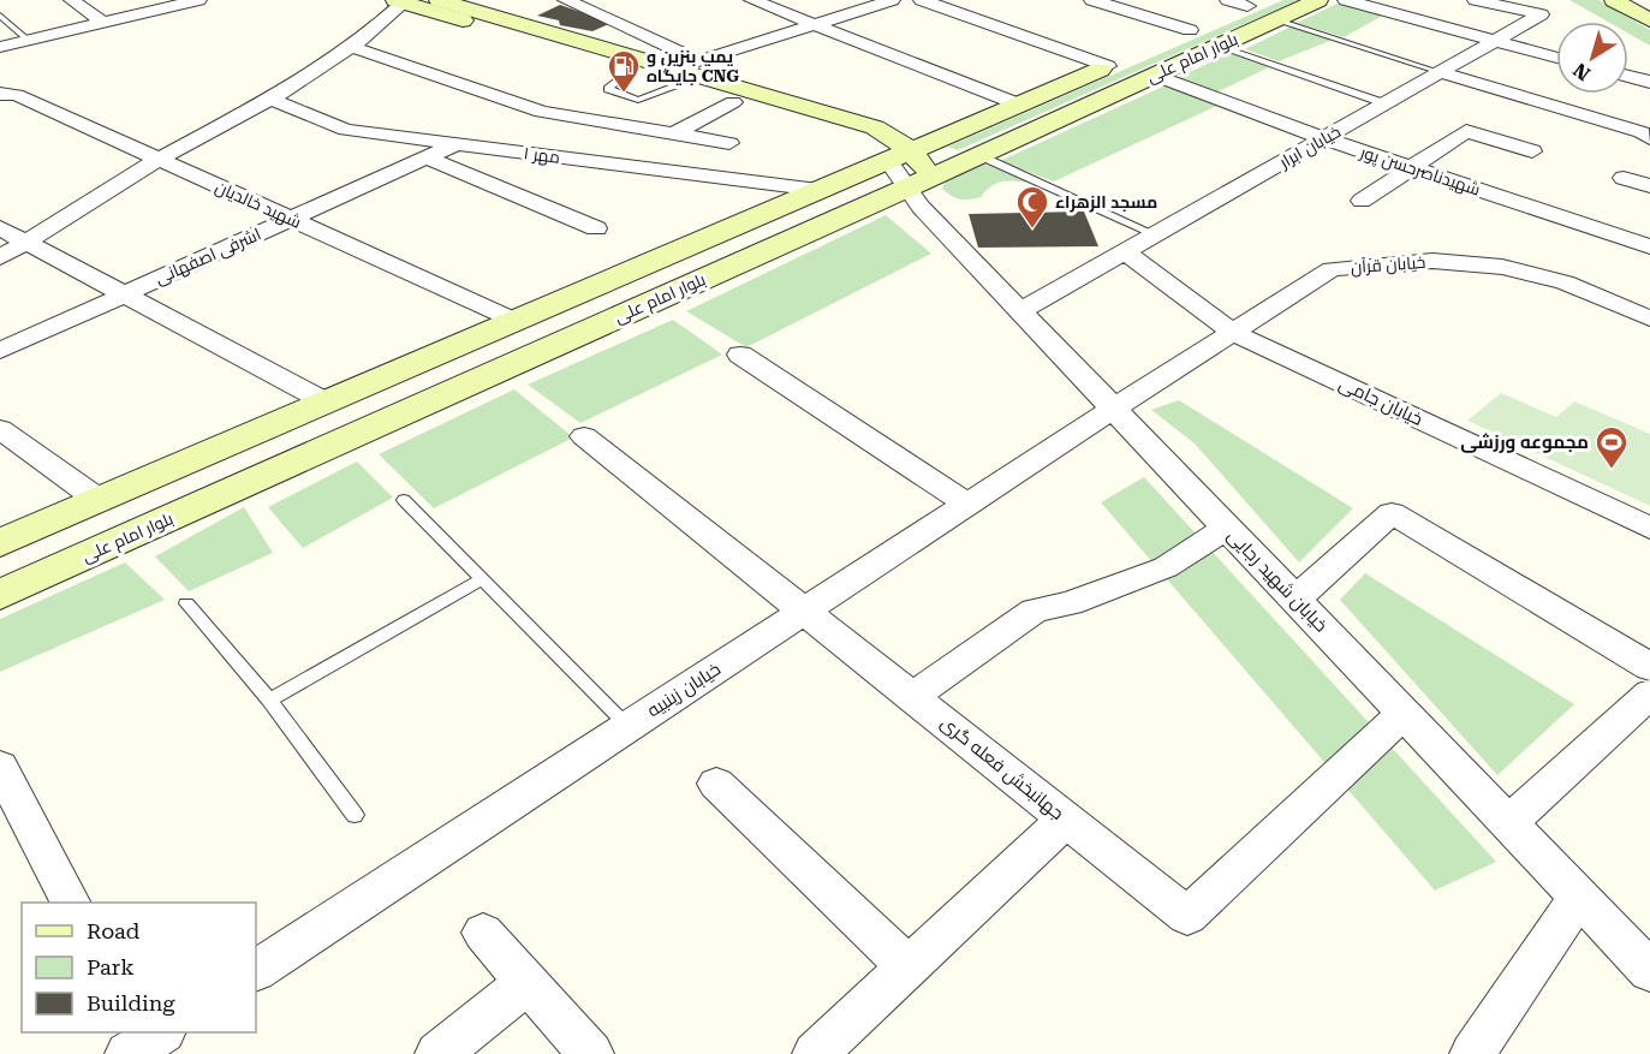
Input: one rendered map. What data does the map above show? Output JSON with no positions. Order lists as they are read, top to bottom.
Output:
{
  "streets": {
    "main road": ["بلوار امام علی"],
    "street": [
      "خیابان ابرار",
      "مهر ۱",
      "شهیدناصرحسن پور",
      "شهید خالدیان",
      "اشرفی اصفهانی",
      "خیابان قرآن",
      "خیابان جامی",
      "خیابان شهید رجایی",
      "خیابان زینبیه",
      "جهانبخش فعله گری"
    ]
  },
  "crossings": [
    ["بلوار امام علی", "مهر ۱"],
    ["بلوار امام علی", "شهیدناصرحسن پور"],
    ["بلوار امام علی", "شهید خالدیان"],
    ["بلوار امام علی", "خیابان شهید رجایی"],
    ["خیابان ابرار", "شهیدناصرحسن پور"],
    ["خیابان ابرار", "خیابان جامی"],
    ["خیابان ابرار", "خیابان شهید رجایی"],
    ["مهر ۱", "اشرفی اصفهانی"],
    ["شهید خالدیان", "اشرفی اصفهانی"],
    ["خیابان قرآن", "خیابان جامی"],
    ["خیابان قرآن", "خیابان شهید رجایی"],
    ["خیابان قرآن", "خیابان زینبیه"],
    ["خیابان شهید رجایی", "خیابان زینبیه"],
    ["خیابان شهید رجایی", "جهانبخش فعله گری"],
    ["خیابان زینبیه", "جهانبخش فعله گری"]
  ],
  "places": {
    "fuel station": ["پمپ بنزین و جایگاه CNG"],
    "mosque": ["مسجد الزهراء"],
    "sports": ["مجموعه ورزشی"]
  },
  "legend": ["Road", "Park", "Building"],
  "north": "bottom left"
}
